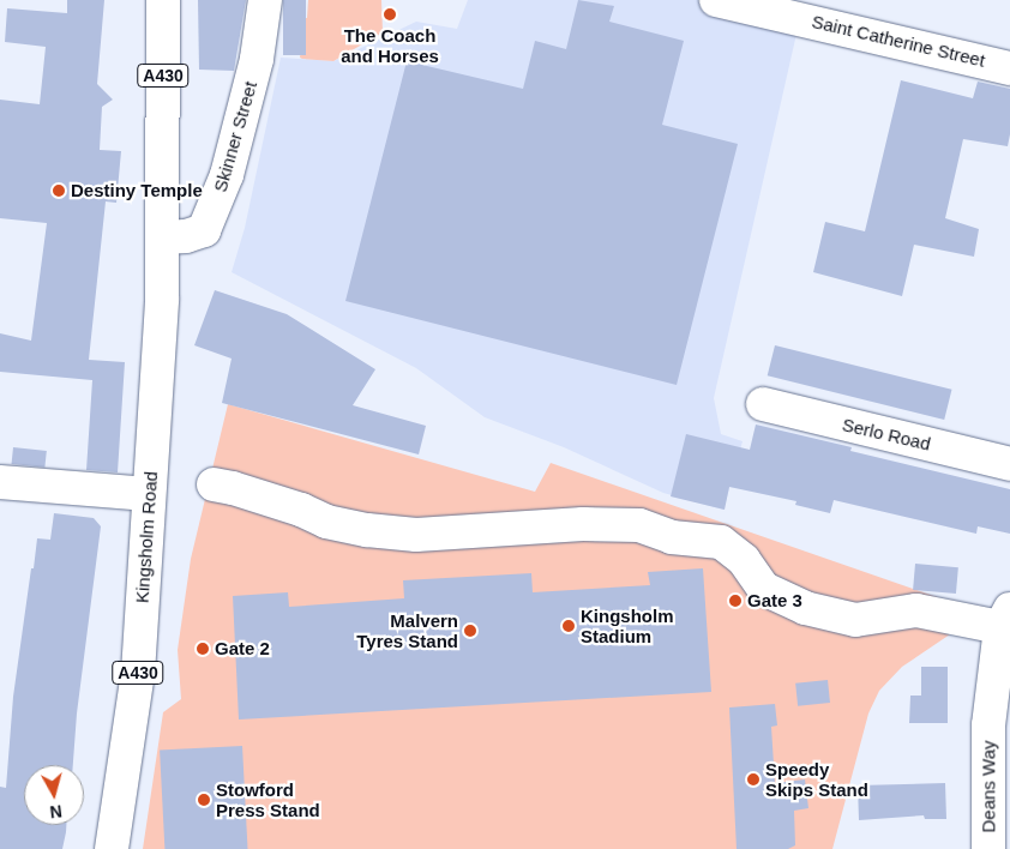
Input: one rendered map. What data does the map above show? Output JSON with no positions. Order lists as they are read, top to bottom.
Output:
{
  "streets": {
    "street": [
      "Saint Catherine Street",
      "A430",
      "Skinner Street",
      "Serlo Road",
      "Kingsholm Road",
      "Deans Way"
    ]
  },
  "crossings": [
    ["A430", "Skinner Street"],
    ["A430", "Kingsholm Road"],
    ["Skinner Street", "Kingsholm Road"]
  ],
  "places": [
    "The Coach and Horses",
    "Destiny Temple",
    "Gate 3",
    "Kingsholm Stadium",
    "Malvern Tyres Stand",
    "Gate 2",
    "Speedy Skips Stand",
    "Stowford Press Stand"
  ],
  "north": "bottom"
}
